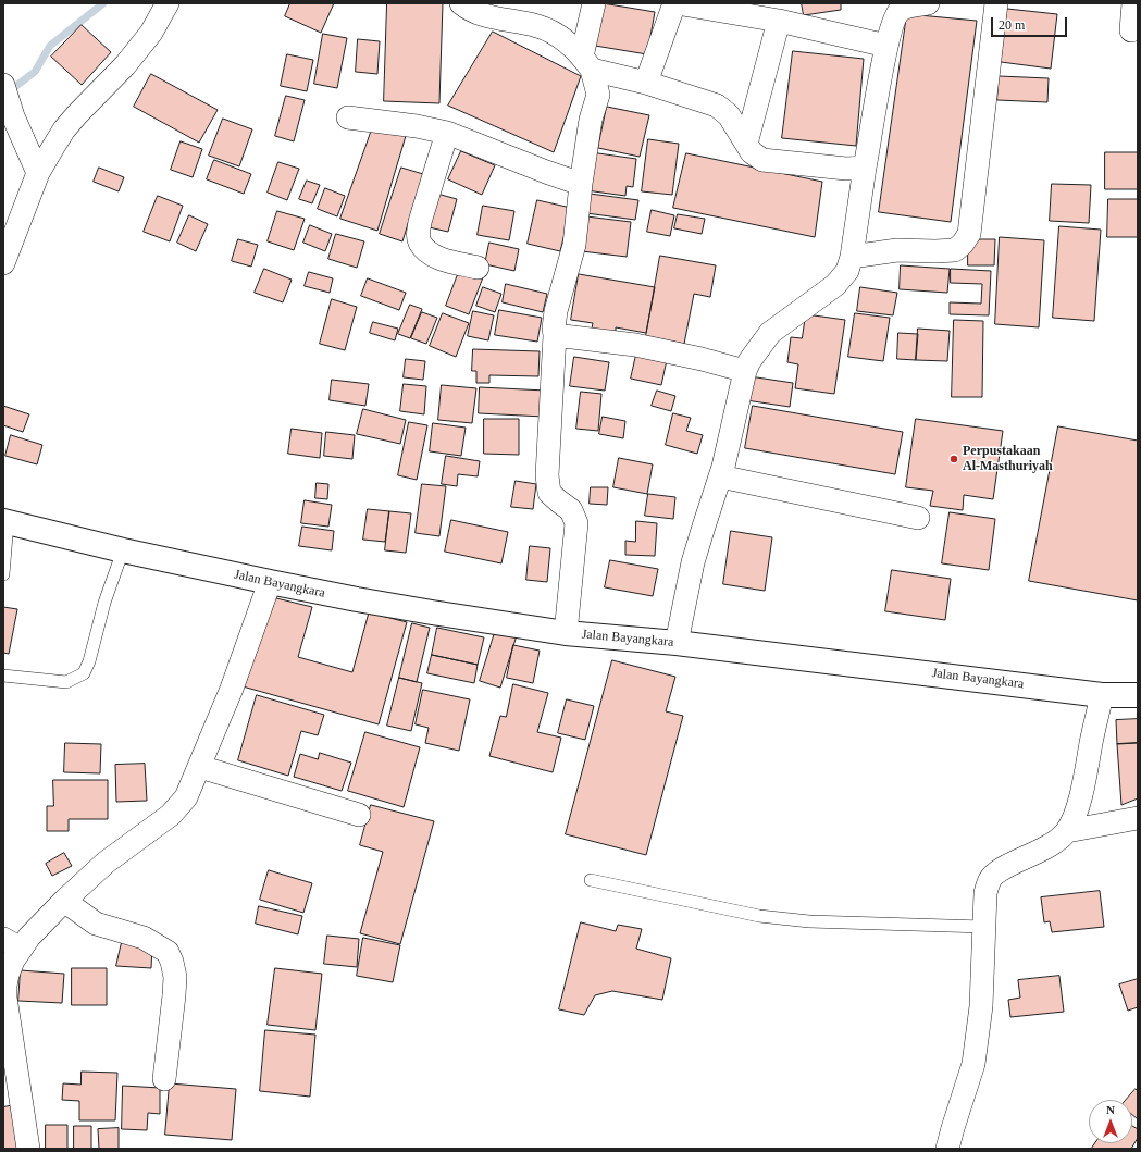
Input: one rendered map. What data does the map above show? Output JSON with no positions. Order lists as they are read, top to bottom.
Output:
{
  "streets": {
    "highway": ["Jalan Bayangkara"]
  },
  "places": ["Perpustakaan Al-Masthuriyah"],
  "scale_bar": "20 m",
  "north": "top"
}
